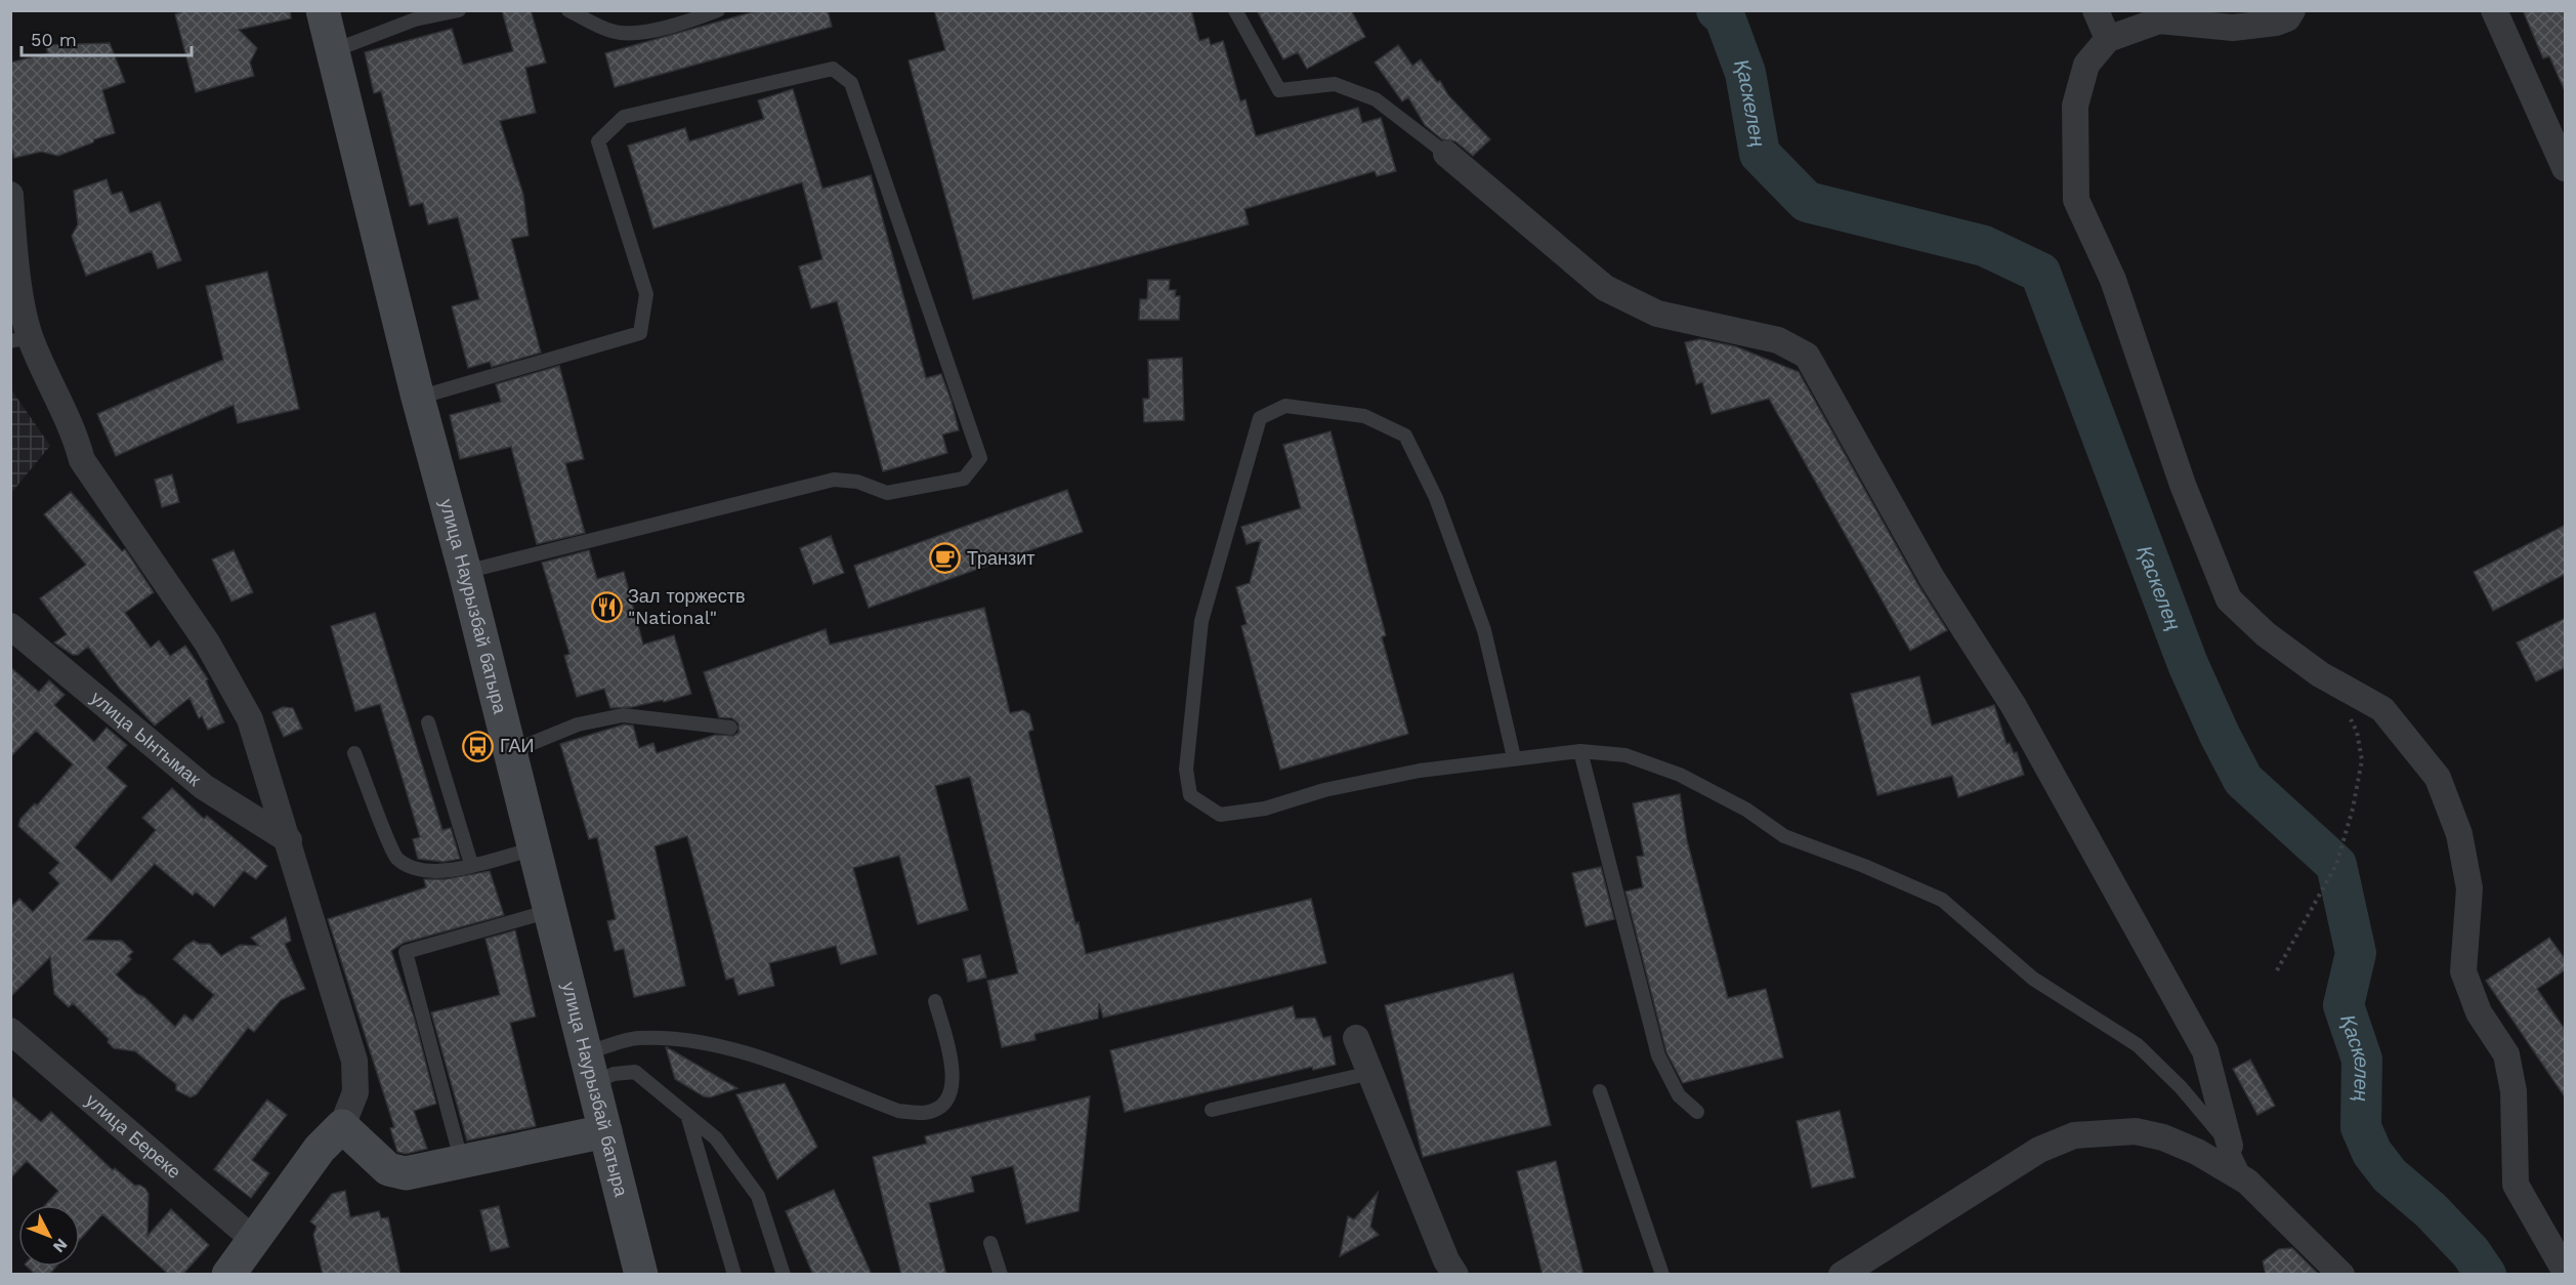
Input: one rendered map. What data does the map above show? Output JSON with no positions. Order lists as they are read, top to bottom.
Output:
{
  "streets": {
    "main road": ["улица Наурызбай батыра"],
    "street": ["улица Ынтымак", "улица Береке"]
  },
  "water": ["Қаскелең"],
  "places": {
    "cafe": ["Транзит"],
    "restaurant": ["Зал торжеств \"National\""],
    "bus stop": ["ГАИ"]
  },
  "scale_bar": "50 m",
  "north": "bottom right"
}
